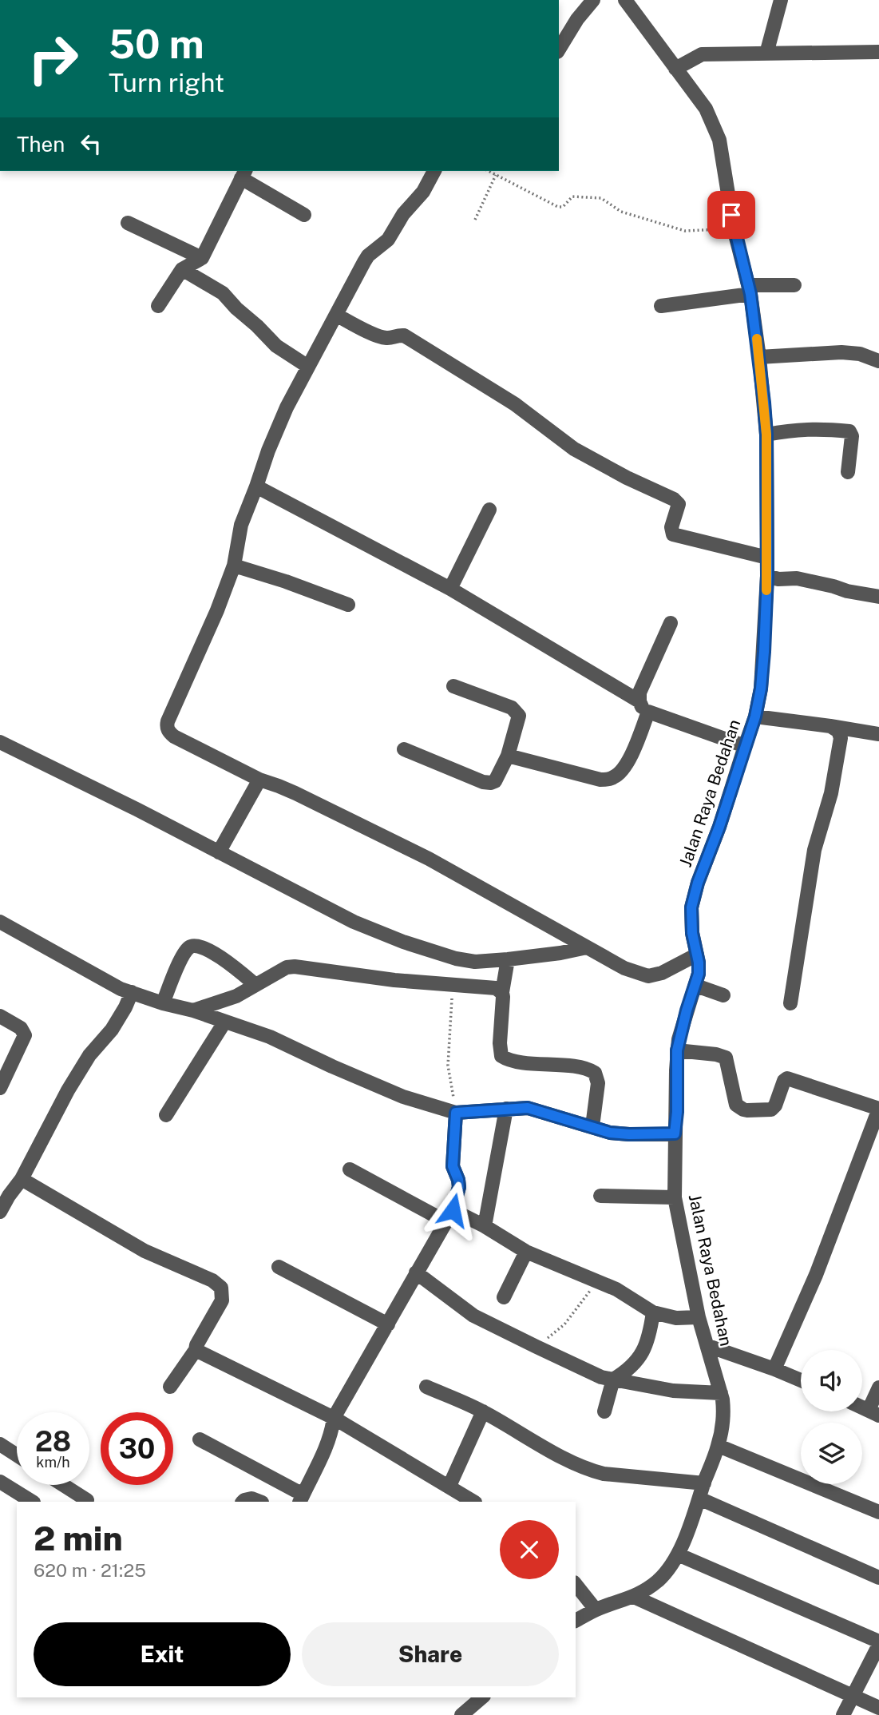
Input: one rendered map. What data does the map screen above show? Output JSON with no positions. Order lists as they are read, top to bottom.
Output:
{
  "streets": {
    "street": ["Jalan Raya Bedahan"]
  },
  "page": {
    "turn": ["50 m", "Turn right"],
    "then": "Then",
    "speed": "28 km/h",
    "limit": "30",
    "heading": ["2 min", "620 m · 21:25"],
    "buttons": ["Exit", "Share"]
  }
}
